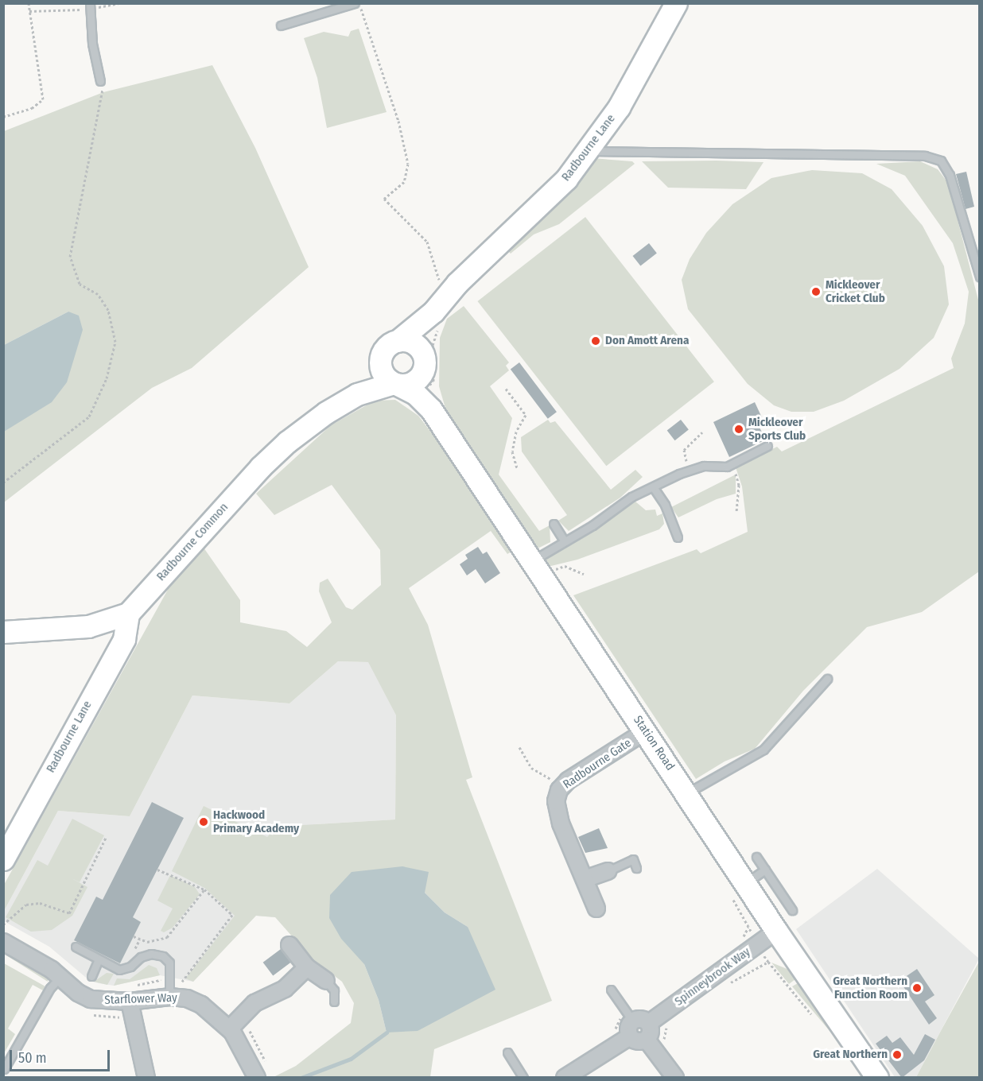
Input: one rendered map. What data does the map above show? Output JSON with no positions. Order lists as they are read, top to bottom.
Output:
{
  "streets": {
    "main road": ["Radbourne Lane", "Radbourne Common", "Station Road"],
    "street": ["Radbourne Gate", "Spinneybrook Way", "Starflower Way"]
  },
  "crossings": [
    ["Radbourne Lane", "Radbourne Common"],
    ["Radbourne Lane", "Station Road"],
    ["Radbourne Common", "Station Road"],
    ["Station Road", "Radbourne Gate"],
    ["Station Road", "Spinneybrook Way"]
  ],
  "places": [
    "Mickleover Cricket Club",
    "Don Amott Arena",
    "Mickleover Sports Club",
    "Hackwood Primary Academy",
    "Great Northern Function Room",
    "Great Northern"
  ],
  "scale_bar": "50 m"
}
